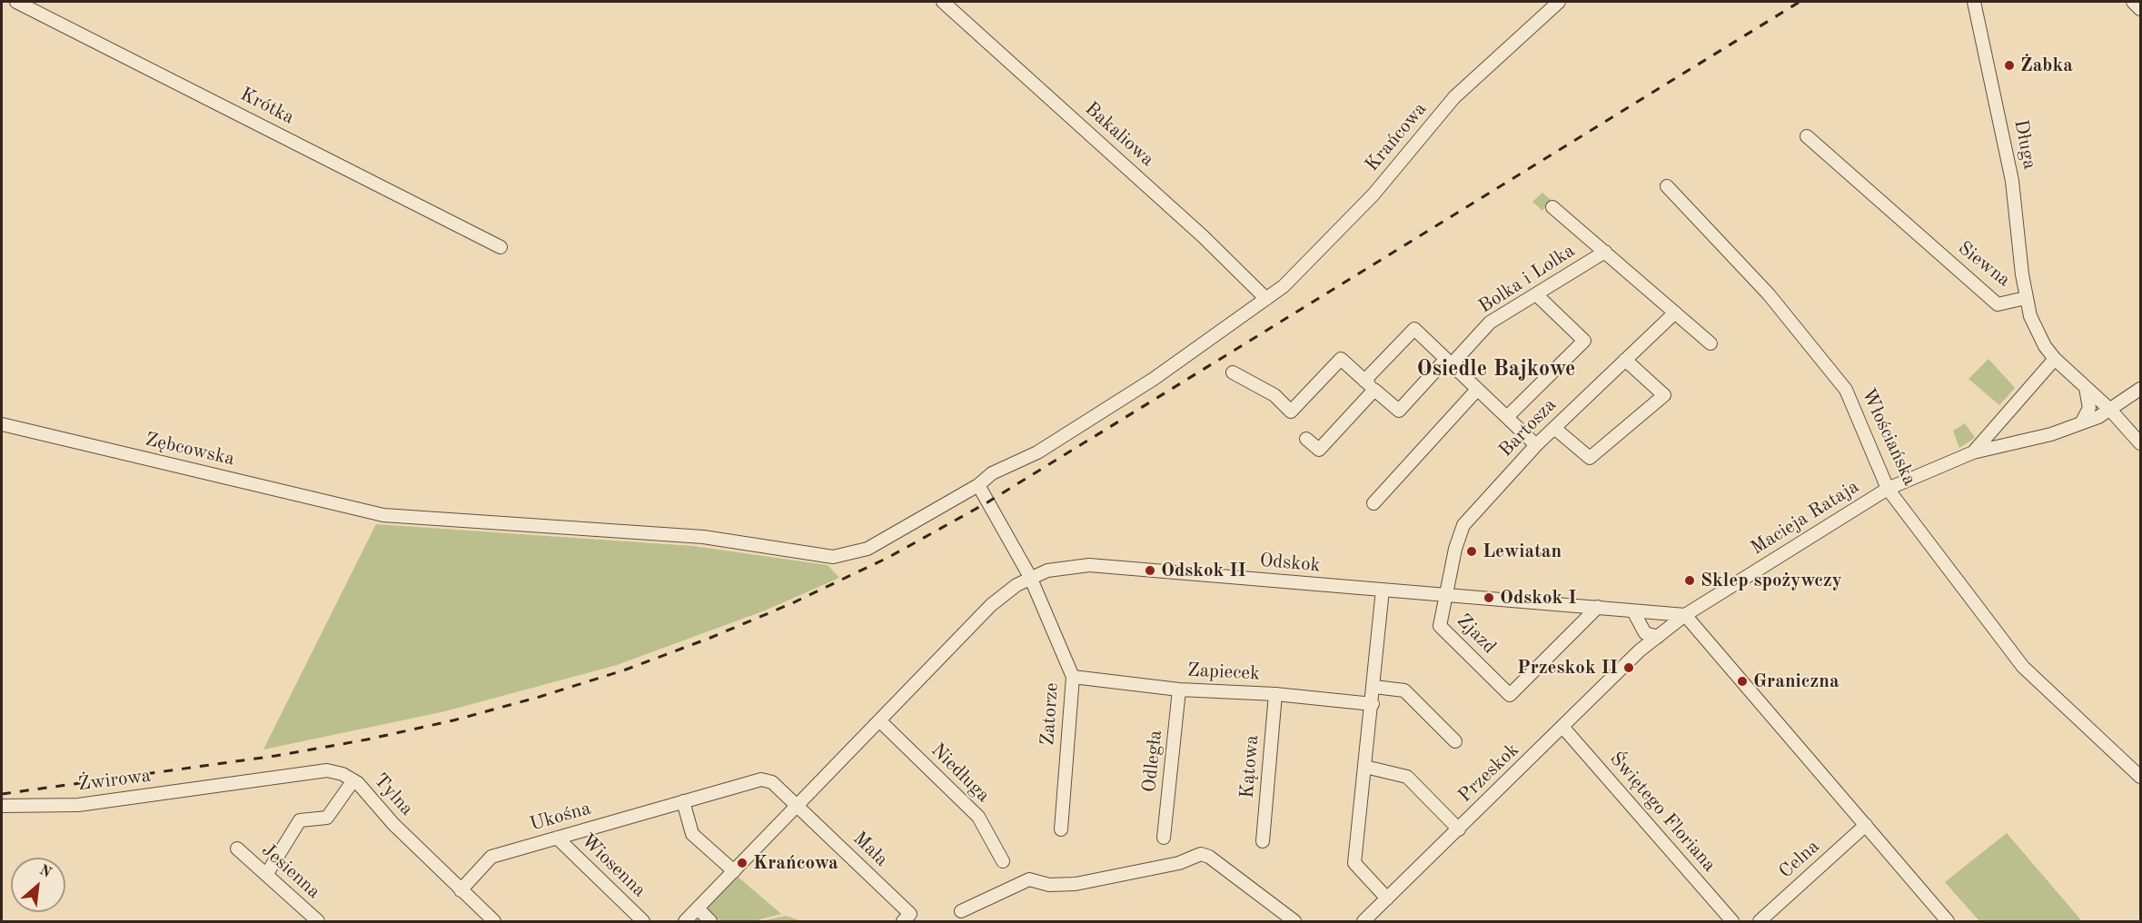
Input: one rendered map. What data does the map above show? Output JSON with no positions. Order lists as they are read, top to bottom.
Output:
{
  "streets": {
    "street": [
      "Krótka",
      "Bakaliowa",
      "Krańcowa",
      "Długa",
      "Siewna",
      "Bolka i Lolka",
      "Bartosza",
      "Włościańska",
      "Zębcowska",
      "Macieja Rataja",
      "Odskok",
      "Zjazd",
      "Zapiecek",
      "Zatorze",
      "Odległa",
      "Kątowa",
      "Niedługa",
      "Przeskok",
      "Żwirowa",
      "Tylna",
      "Świętego Floriana",
      "Ukośna",
      "Mała",
      "Celna",
      "Wiosenna",
      "Jesienna"
    ]
  },
  "crossings": [
    ["Bakaliowa", "Krańcowa"],
    ["Krańcowa", "Zębcowska"],
    ["Długa", "Siewna"],
    ["Siewna", "Macieja Rataja"],
    ["Bolka i Lolka", "Bartosza"],
    ["Bartosza", "Odskok"],
    ["Bartosza", "Zjazd"],
    ["Włościańska", "Macieja Rataja"],
    ["Macieja Rataja", "Odskok"],
    ["Macieja Rataja", "Przeskok"],
    ["Odskok", "Zjazd"],
    ["Odskok", "Zatorze"],
    ["Odskok", "Przeskok"],
    ["Zapiecek", "Zatorze"],
    ["Zapiecek", "Odległa"],
    ["Zapiecek", "Kątowa"],
    ["Przeskok", "Świętego Floriana"],
    ["Żwirowa", "Tylna"],
    ["Tylna", "Ukośna"],
    ["Ukośna", "Mała"],
    ["Ukośna", "Wiosenna"]
  ],
  "districts": ["Osiedle Bajkowe"],
  "places": [
    "Żabka",
    "Lewiatan",
    "Odskok II",
    "Sklep spożywczy",
    "Odskok I",
    "Przeskok II",
    "Graniczna",
    "Krańcowa"
  ],
  "north": "top right"
}
